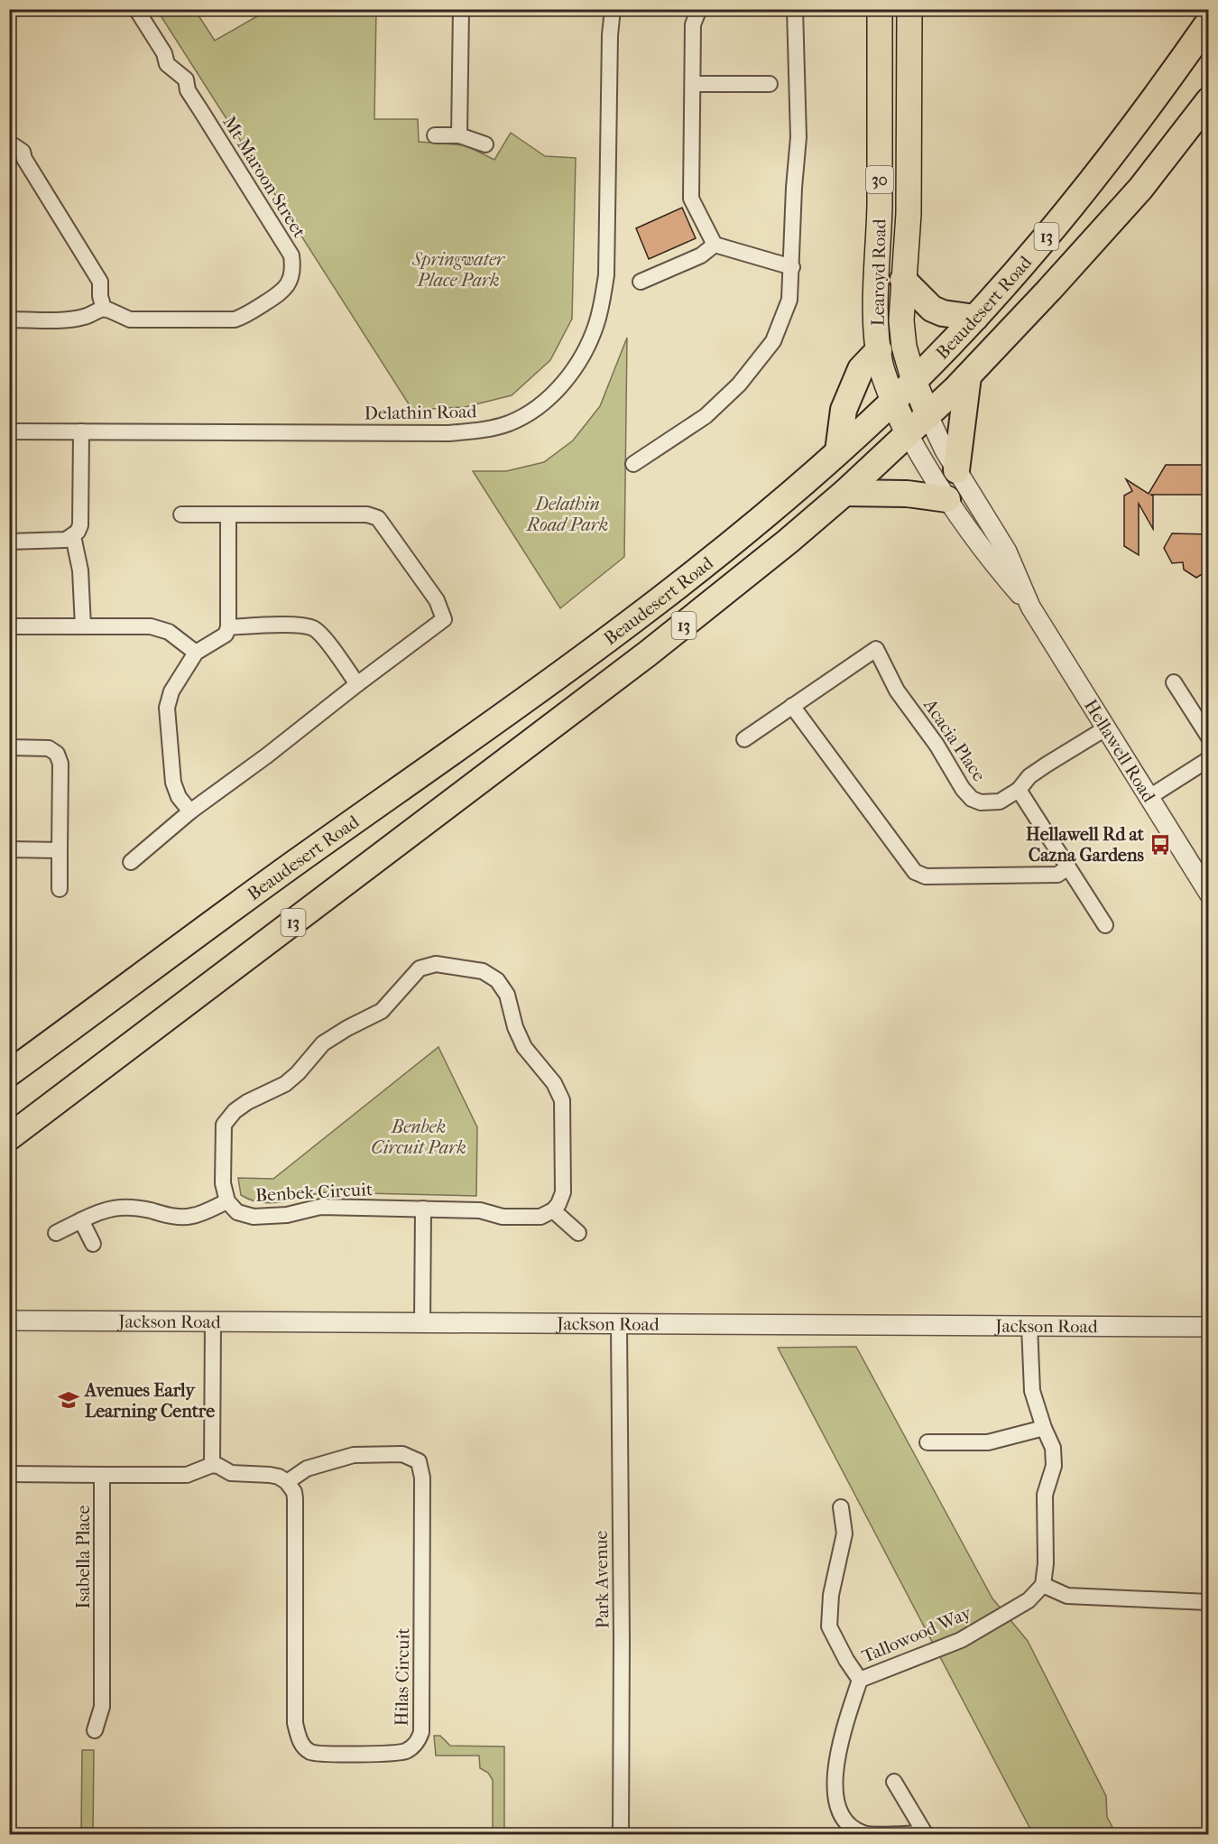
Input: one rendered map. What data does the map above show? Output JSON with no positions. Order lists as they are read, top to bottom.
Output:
{
  "streets": {
    "highway": ["13", "Beaudesert Road"],
    "main road": ["30", "Learoyd Road"],
    "street": [
      "Mt Maroon Street",
      "Delathin Road",
      "Acacia Place",
      "Hellawell Road",
      "Benbek Circuit",
      "Jackson Road",
      "Isabella Place",
      "Park Avenue",
      "Tallowood Way",
      "Hilas Circuit"
    ]
  },
  "crossings": [
    ["Learoyd Road", "Beaudesert Road"],
    ["Learoyd Road", "Hellawell Road"],
    ["Beaudesert Road", "Hellawell Road"],
    ["Acacia Place", "Hellawell Road"],
    ["Jackson Road", "Park Avenue"]
  ],
  "parks": ["Springwater Place Park", "Delathin Road Park", "Benbek Circuit Park"],
  "places": {
    "bus stop": ["Hellawell Rd at Cazna Gardens"],
    "school or university": ["Avenues Early Learning Centre"]
  }
}
